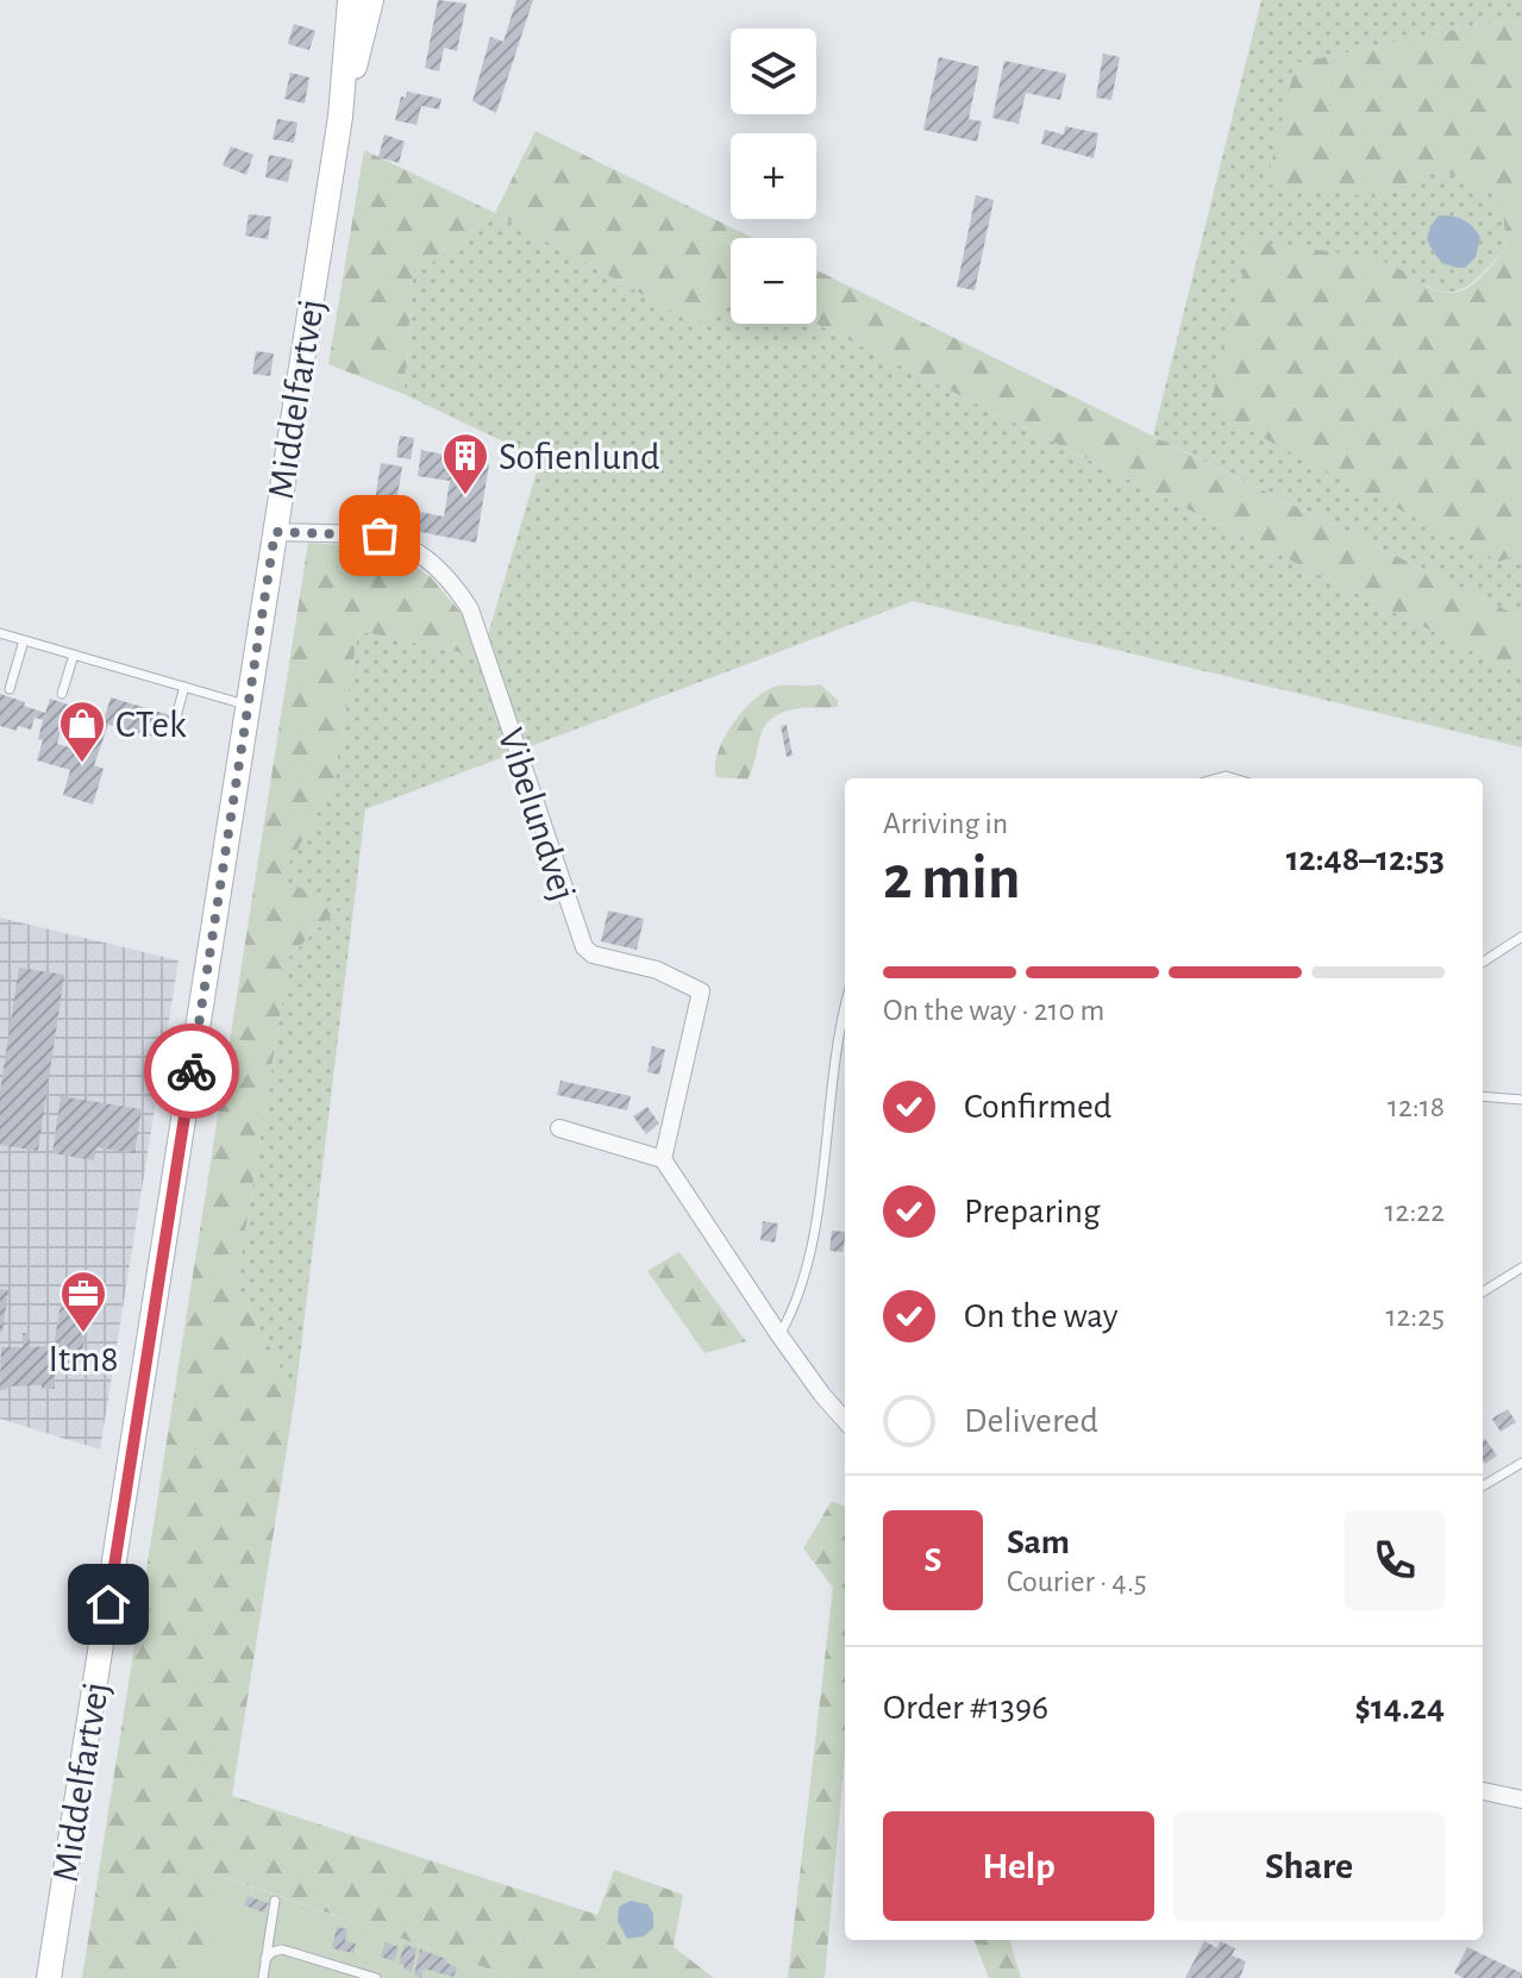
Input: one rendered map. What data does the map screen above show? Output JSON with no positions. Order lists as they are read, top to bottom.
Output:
{
  "streets": {
    "main road": ["Middelfartvej"],
    "street": ["Vibelundvej"]
  },
  "crossings": [
    ["Middelfartvej", "Vibelundvej"]
  ],
  "places": {
    "building": ["Sofienlund"],
    "shop": ["CTek"],
    "office": ["Itm8"]
  },
  "page": {
    "map_buttons": ["+", "−"],
    "heading": ["2 min", "Arriving in", "12:48–12:53"],
    "panel": [
      "Sam",
      "Courier · 4.5",
      "Order #1396",
      "$14.24"
    ],
    "bar": "On the way · 210 m",
    "list": [
      ["Confirmed", "12:18"],
      ["Preparing", "12:22"],
      ["On the way", "12:25"],
      "Delivered"
    ],
    "round": "S",
    "buttons": ["Help", "Share"]
  }
}
